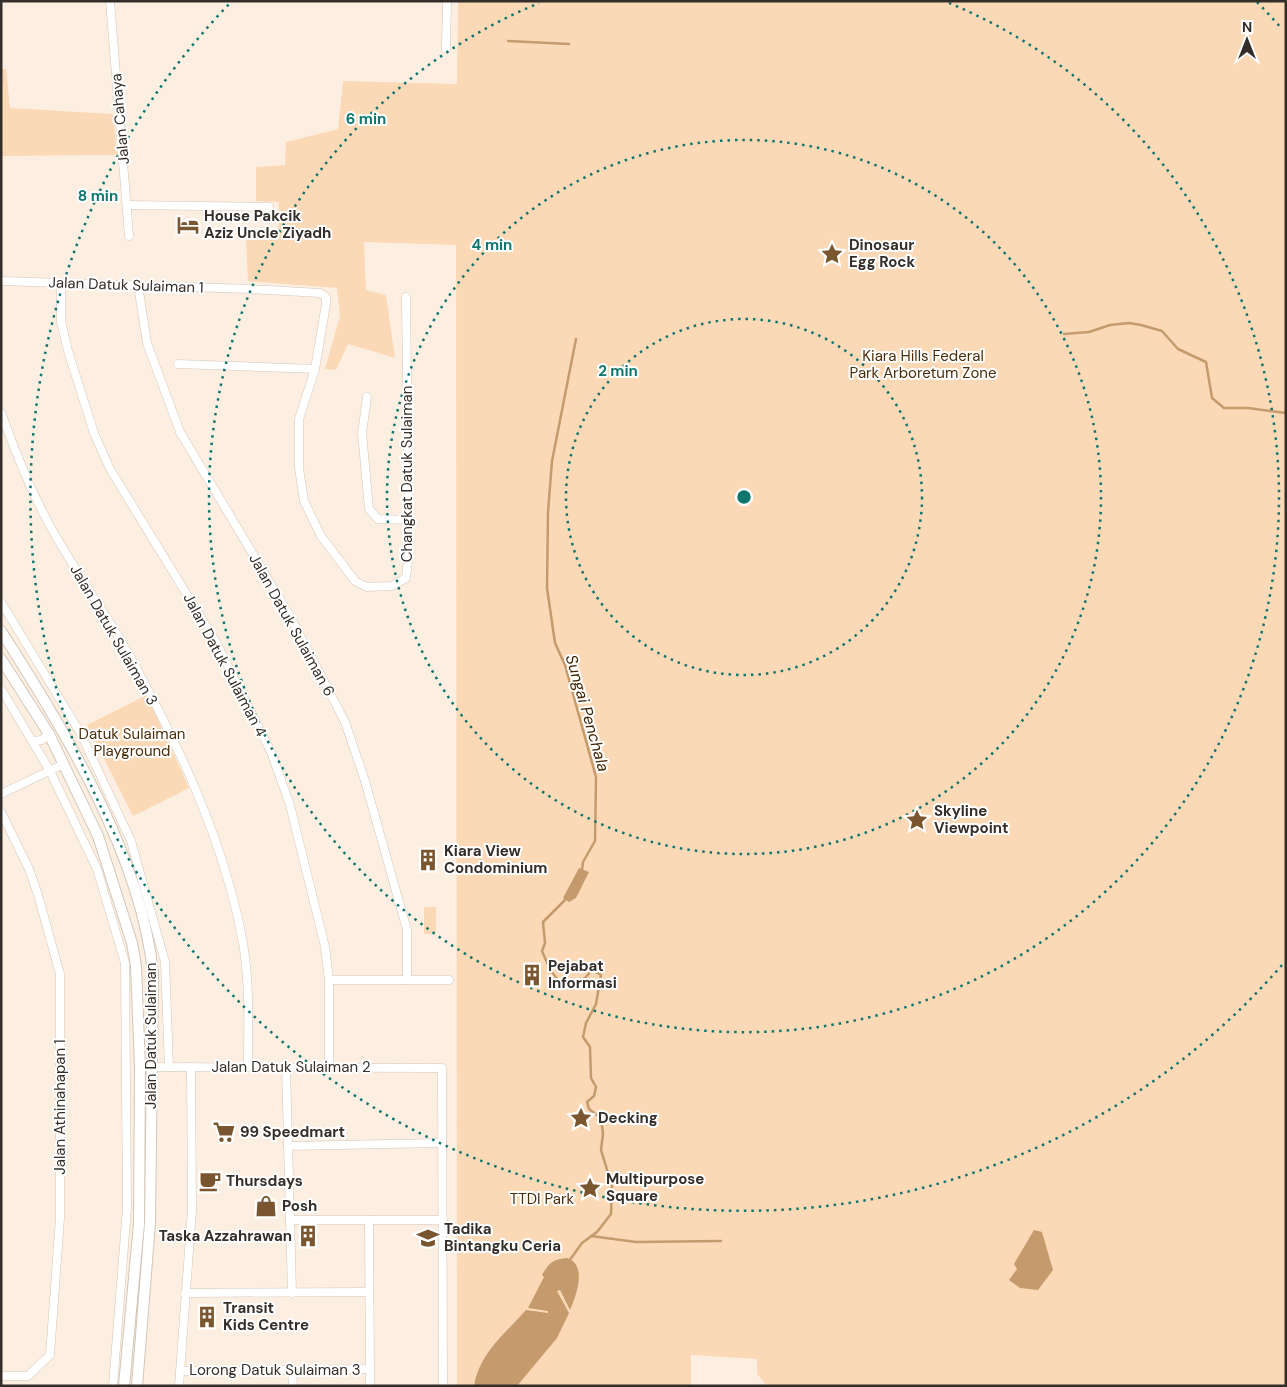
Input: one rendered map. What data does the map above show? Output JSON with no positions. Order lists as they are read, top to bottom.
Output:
{
  "streets": {
    "main road": ["Jalan Datuk Sulaiman"],
    "street": [
      "Jalan Cahaya",
      "Jalan Datuk Sulaiman 1",
      "Changkat Datuk Sulaiman",
      "Jalan Datuk Sulaiman 6",
      "Jalan Datuk Sulaiman 3",
      "Jalan Datuk Sulaiman 4",
      "Jalan Datuk Sulaiman 2",
      "Jalan Athinahapan 1",
      "Lorong Datuk Sulaiman 3"
    ]
  },
  "crossings": [
    ["Jalan Datuk Sulaiman 1", "Changkat Datuk Sulaiman"],
    ["Jalan Datuk Sulaiman 1", "Jalan Datuk Sulaiman 6"],
    ["Jalan Datuk Sulaiman 1", "Jalan Datuk Sulaiman 4"],
    ["Jalan Datuk Sulaiman 3", "Jalan Datuk Sulaiman 2"],
    ["Jalan Datuk Sulaiman 4", "Jalan Datuk Sulaiman 2"],
    ["Jalan Datuk Sulaiman", "Jalan Datuk Sulaiman 2"]
  ],
  "water": ["Sungai Penchala"],
  "parks": ["Kiara Hills Federal Park Arboretum Zone", "Datuk Sulaiman Playground", "TTDI Park"],
  "places": {
    "hotel": ["House Pakcik Aziz Uncle Ziyadh"],
    "place": [
      "Dinosaur Egg Rock",
      "Skyline Viewpoint",
      "Decking",
      "Multipurpose Square"
    ],
    "building": [
      "Kiara View Condominium",
      "Pejabat Informasi",
      "Taska Azzahrawan",
      "Transit Kids Centre"
    ],
    "supermarket": ["99 Speedmart"],
    "cafe": ["Thursdays"],
    "shop": ["Posh"],
    "school or university": ["Tadika Bintangku Ceria"]
  },
  "north": "top",
  "rings": [
    "6 min",
    "8 min",
    "4 min",
    "2 min"
  ]
}
